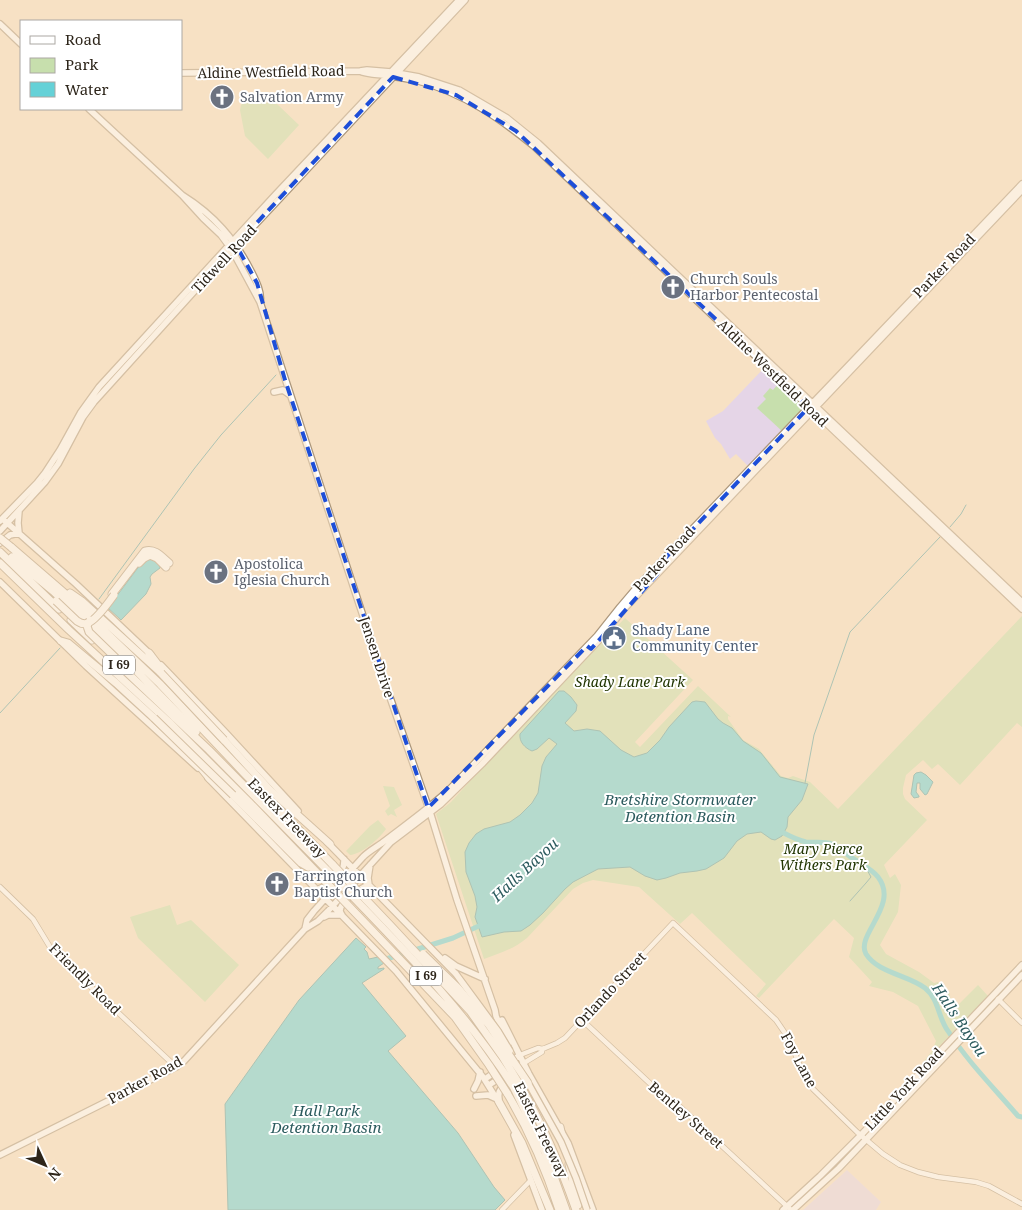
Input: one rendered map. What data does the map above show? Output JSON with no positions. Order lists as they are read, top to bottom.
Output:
{
  "streets": {
    "highway": ["I 69", "Eastex Freeway"],
    "main road": [
      "Aldine Westfield Road",
      "Tidwell Road",
      "Parker Road",
      "Jensen Drive",
      "Little York Road"
    ],
    "street": [
      "Friendly Road",
      "Orlando Street",
      "Foy Lane",
      "Bentley Street"
    ]
  },
  "crossings": [
    ["Aldine Westfield Road", "Tidwell Road"],
    ["Aldine Westfield Road", "Parker Road"],
    ["Tidwell Road", "Jensen Drive"],
    ["Parker Road", "Jensen Drive"],
    ["Parker Road", "Friendly Road"],
    ["Jensen Drive", "I 69"],
    ["Jensen Drive", "Eastex Freeway"],
    ["Jensen Drive", "Orlando Street"],
    ["I 69", "Eastex Freeway"],
    ["Orlando Street", "Foy Lane"],
    ["Orlando Street", "Bentley Street"],
    ["Foy Lane", "Little York Road"],
    ["Little York Road", "Bentley Street"]
  ],
  "water": ["Bretshire Stormwater Detention Basin", "Halls Bayou", "Hall Park Detention Basin"],
  "parks": ["Shady Lane Park", "Mary Pierce Withers Park"],
  "places": {
    "church": [
      "Salvation Army",
      "Church Souls Harbor Pentecostal",
      "Apostolica Iglesia Church",
      "Farrington Baptist Church"
    ],
    "public building": ["Shady Lane Community Center"]
  },
  "legend": ["Road", "Park", "Water"],
  "north": "bottom right"
}
